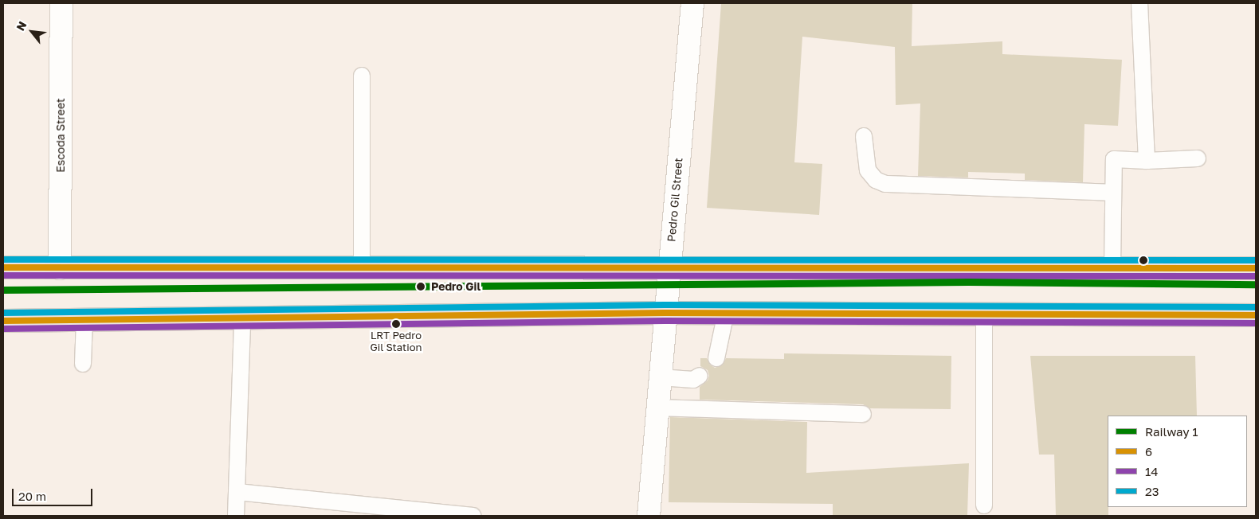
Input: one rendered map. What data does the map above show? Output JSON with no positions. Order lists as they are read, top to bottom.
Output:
{
  "streets": {
    "street": ["Escoda Street", "Pedro Gil Street"]
  },
  "places": ["Pedro Gil", "LRT Pedro Gil Station"],
  "lines": [
    "transit line 23",
    "transit line 6",
    "transit line 14",
    "rail line 1"
  ],
  "legend": [
    "Railway 1",
    "6",
    "14",
    "23"
  ],
  "scale_bar": "20 m",
  "north": "top left"
}
